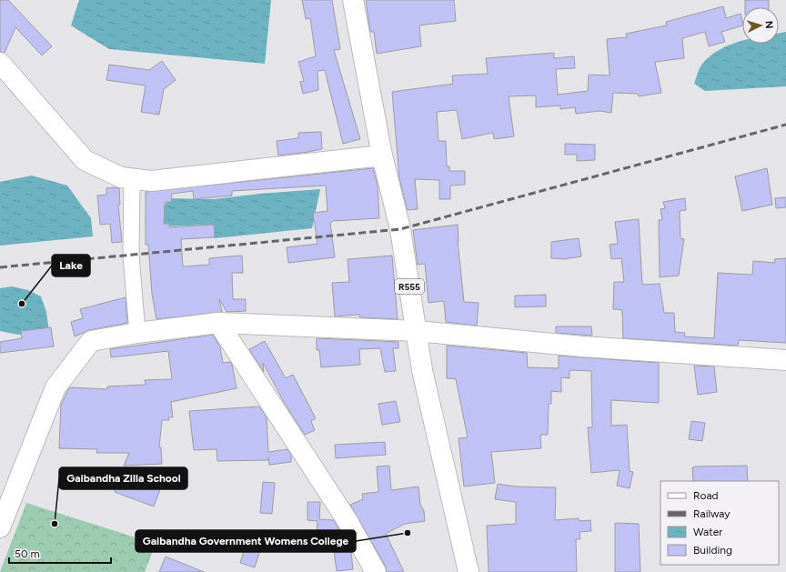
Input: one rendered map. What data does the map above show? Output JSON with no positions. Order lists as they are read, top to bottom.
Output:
{
  "streets": {
    "street": ["R555"]
  },
  "places": ["Lake", "Gaibandha Zilla School", "Gaibandha Government Womens College"],
  "legend": [
    "Road",
    "Railway",
    "Water",
    "Building"
  ],
  "scale_bar": "50 m",
  "north": "right"
}
